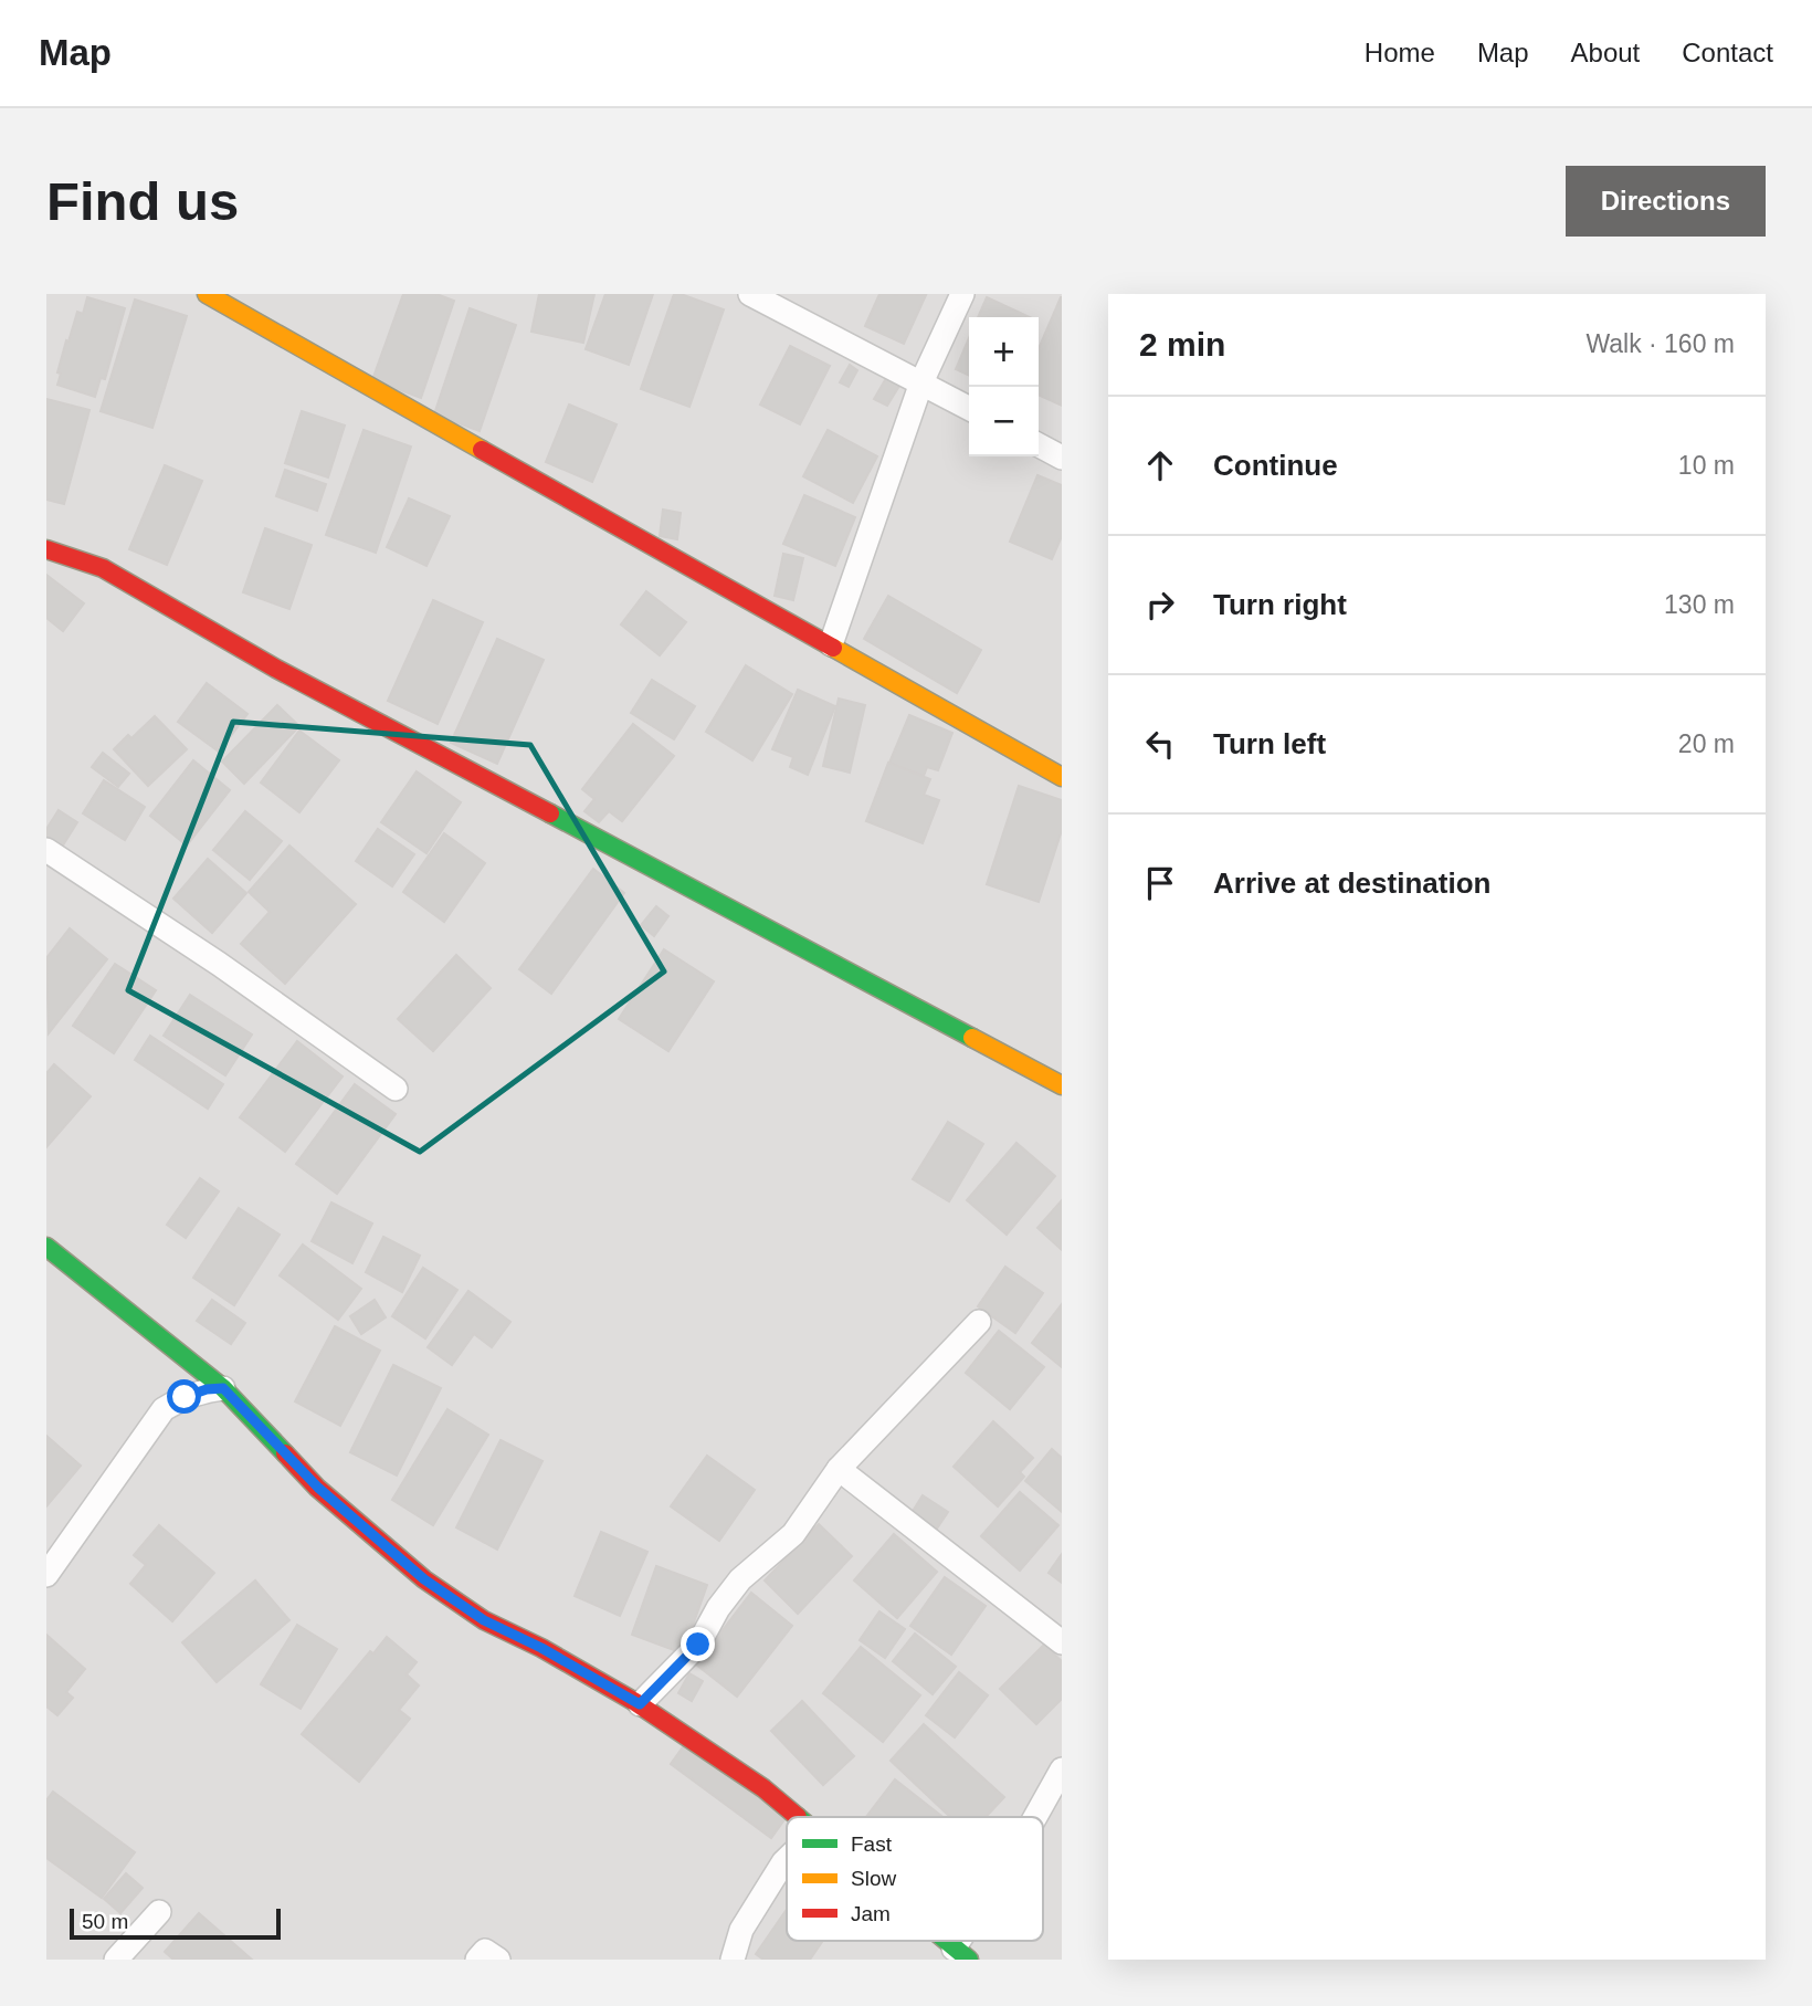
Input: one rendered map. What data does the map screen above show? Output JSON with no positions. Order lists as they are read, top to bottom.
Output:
{
  "legend": ["Fast", "Slow", "Jam"],
  "scale_bar": "50 m",
  "page": {
    "header": "Map",
    "nav": [
      "Home",
      "Map",
      "About",
      "Contact"
    ],
    "buttons": "Directions",
    "title": "Find us",
    "heading": ["2 min", "Walk · 160 m"],
    "map_buttons": ["+", "−"],
    "list": [
      ["Continue", "10 m"],
      ["Turn right", "130 m"],
      ["Turn left", "20 m"],
      "Arrive at destination"
    ],
    "scale": "50 m"
  }
}
